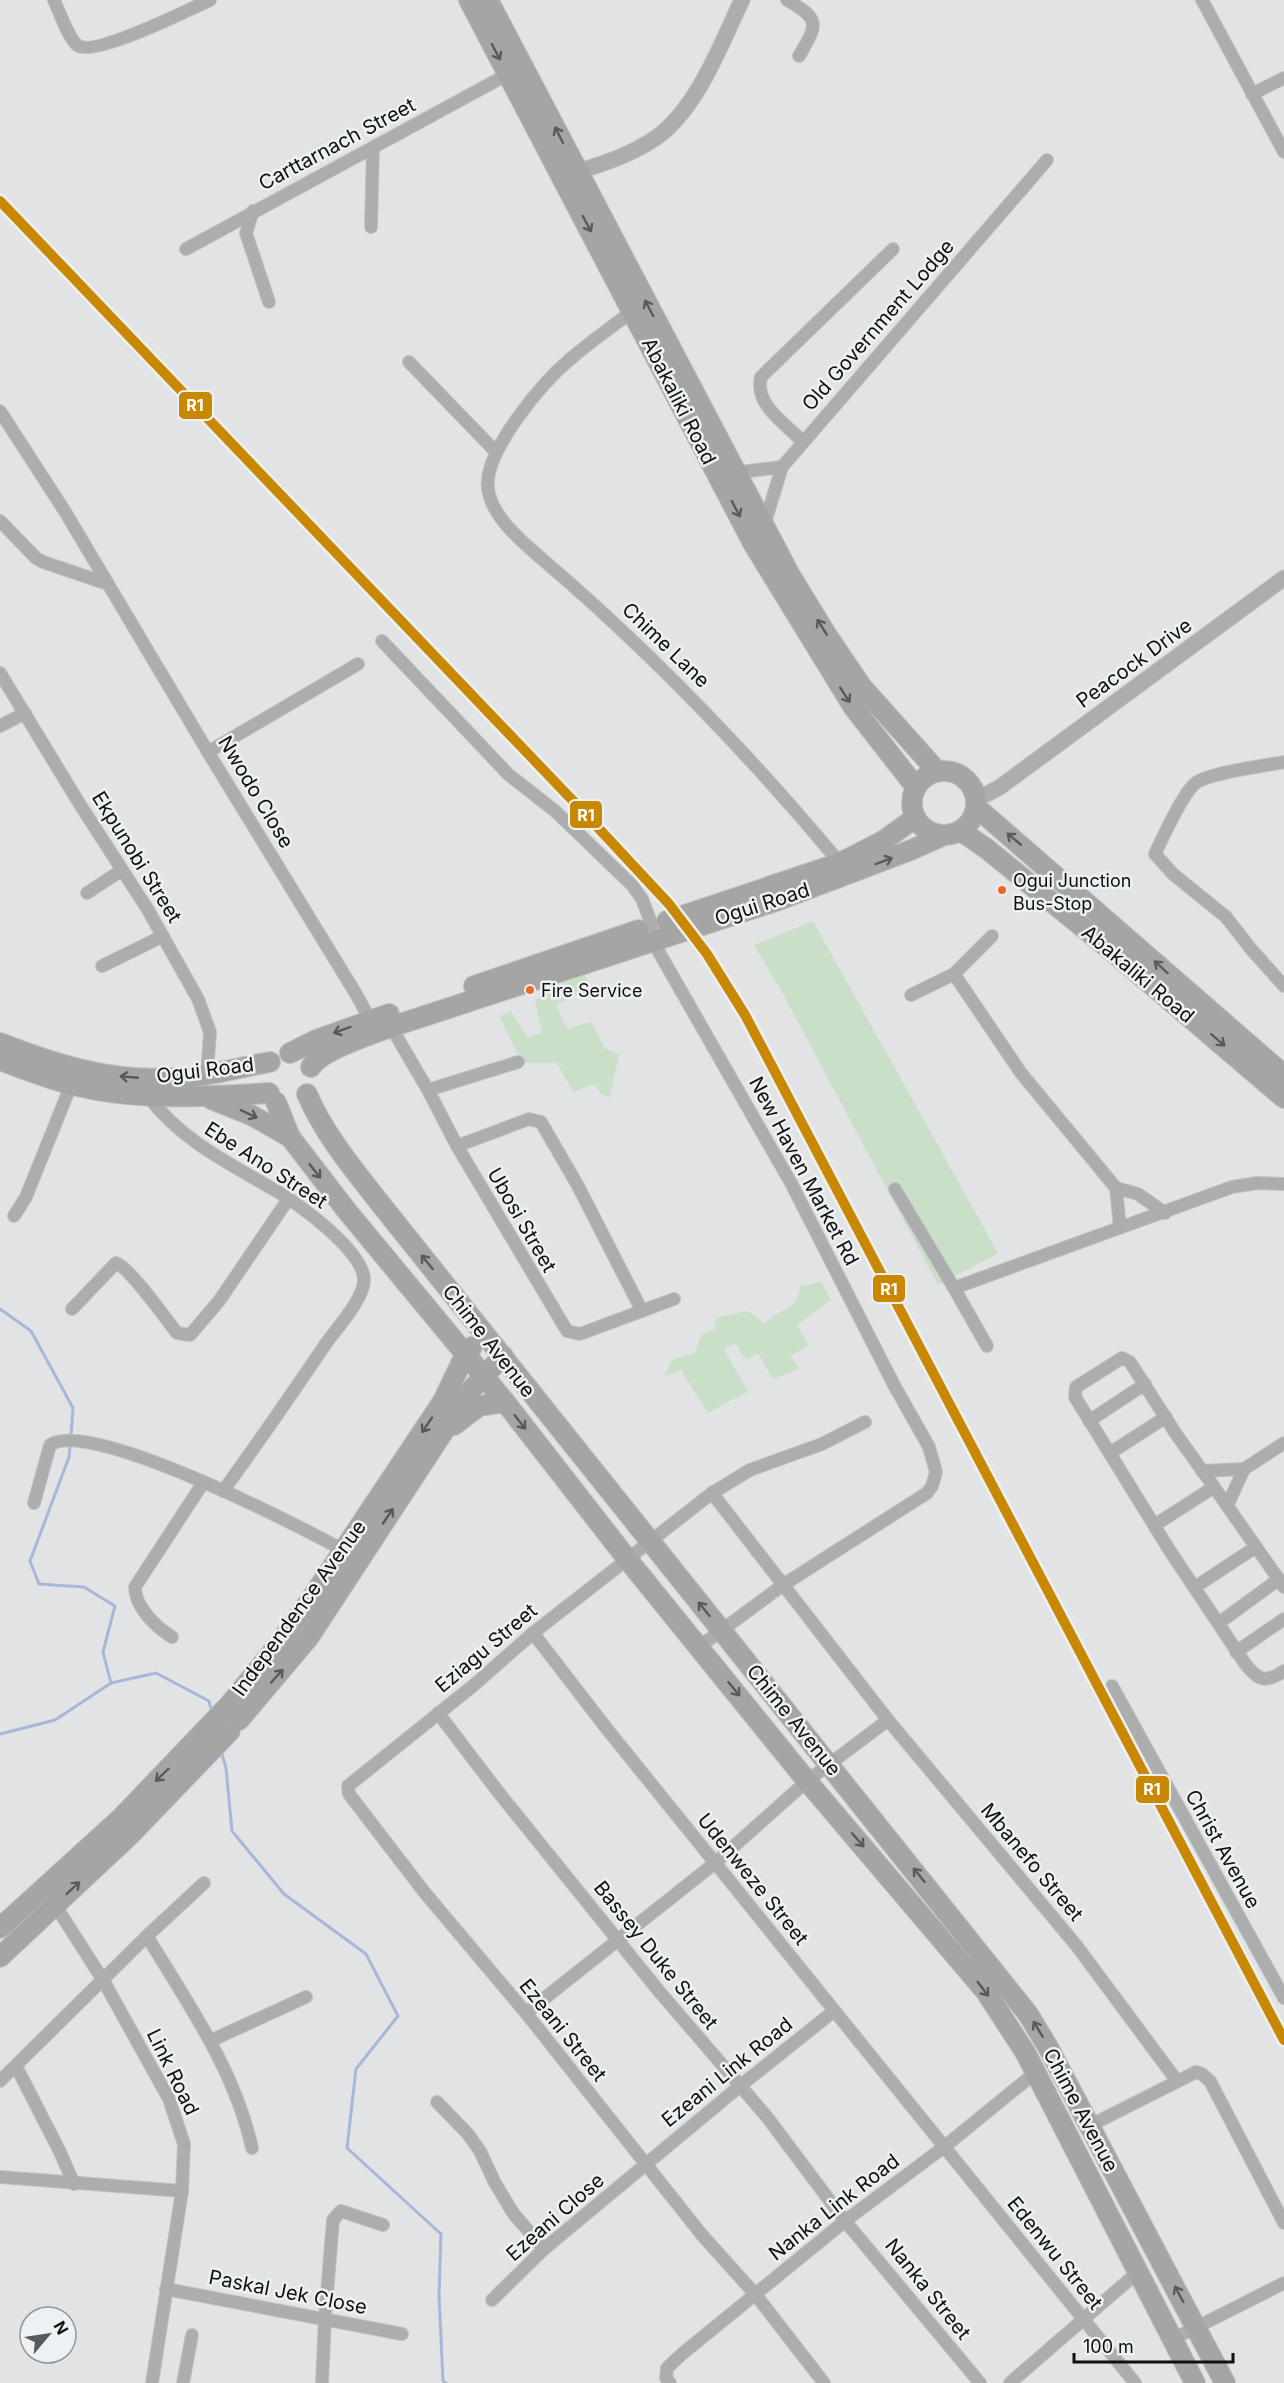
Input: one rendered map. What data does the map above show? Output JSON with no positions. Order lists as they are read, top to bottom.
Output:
{
  "streets": {
    "main road": [
      "Abakaliki Road",
      "Ogui Road",
      "Chime Avenue",
      "Independence Avenue"
    ],
    "street": [
      "Carttarnach Street",
      "Old Government Lodge",
      "Chime Lane",
      "Peacock Drive",
      "Nwodo Close",
      "Ekpunobi Street",
      "Ebe Ano Street",
      "New Haven Market Rd",
      "Ubosi Street",
      "Eziagu Street",
      "Christ Avenue",
      "Mbanefo Street",
      "Udenweze Street",
      "Bassey Duke Street",
      "Ezeani Street",
      "Link Road",
      "Ezeani Link Road",
      "Nanka Link Road",
      "Ezeani Close",
      "Edenwu Street",
      "Nanka Street",
      "Paskal Jek Close"
    ]
  },
  "crossings": [
    ["Carttarnach Street", "Abakaliki Road"],
    ["Old Government Lodge", "Abakaliki Road"],
    ["Abakaliki Road", "Chime Lane"],
    ["Abakaliki Road", "Peacock Drive"],
    ["Abakaliki Road", "Ogui Road"],
    ["Chime Lane", "Ogui Road"],
    ["Peacock Drive", "Ogui Road"],
    ["Nwodo Close", "Ogui Road"],
    ["Nwodo Close", "Ubosi Street"],
    ["Ekpunobi Street", "Ogui Road"],
    ["Ogui Road", "Ebe Ano Street"],
    ["Ogui Road", "New Haven Market Rd"],
    ["Ogui Road", "Ubosi Street"],
    ["Ogui Road", "Chime Avenue"],
    ["New Haven Market Rd", "Chime Avenue"],
    ["New Haven Market Rd", "Mbanefo Street"],
    ["Chime Avenue", "Independence Avenue"],
    ["Chime Avenue", "Eziagu Street"],
    ["Chime Avenue", "Nanka Link Road"],
    ["Independence Avenue", "Link Road"],
    ["Eziagu Street", "Udenweze Street"],
    ["Eziagu Street", "Bassey Duke Street"],
    ["Eziagu Street", "Ezeani Street"],
    ["Udenweze Street", "Ezeani Link Road"],
    ["Udenweze Street", "Nanka Link Road"],
    ["Udenweze Street", "Edenwu Street"],
    ["Bassey Duke Street", "Ezeani Link Road"],
    ["Bassey Duke Street", "Nanka Link Road"],
    ["Bassey Duke Street", "Nanka Street"],
    ["Ezeani Street", "Ezeani Link Road"],
    ["Ezeani Street", "Nanka Link Road"],
    ["Ezeani Street", "Ezeani Close"],
    ["Link Road", "Paskal Jek Close"],
    ["Ezeani Link Road", "Ezeani Close"],
    ["Nanka Link Road", "Edenwu Street"],
    ["Nanka Link Road", "Nanka Street"]
  ],
  "places": ["Ogui Junction Bus-Stop", "Fire Service"],
  "lines": ["transit line R1"],
  "scale_bar": "100 m",
  "north": "top right"
}
